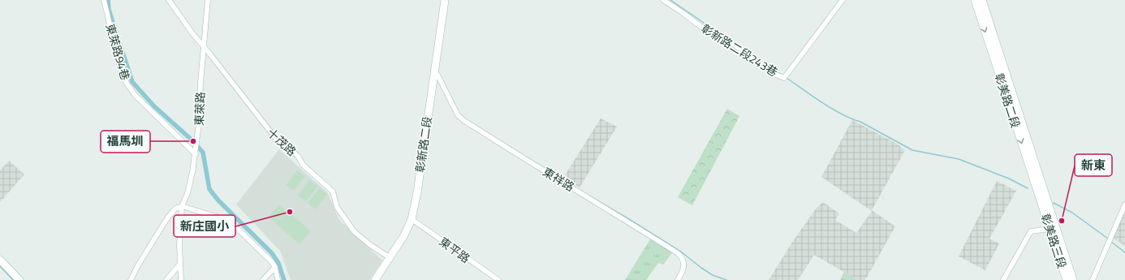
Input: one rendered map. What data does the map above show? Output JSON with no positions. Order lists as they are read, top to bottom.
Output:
{
  "streets": {
    "main road": ["彰美路二段", "彰新路二段", "彰美路三段"],
    "street": [
      "彰新路二段243巷",
      "東萊路94巷",
      "東萊路",
      "十茂路",
      "東祥路",
      "東平路"
    ]
  },
  "crossings": [
    ["東萊路94巷", "東萊路"],
    ["彰美路二段", "彰美路三段"],
    ["東萊路", "十茂路"],
    ["十茂路", "彰新路二段"],
    ["彰新路二段", "東祥路"],
    ["彰新路二段", "東平路"]
  ],
  "places": ["福馬圳", "新庄國小", "新東"]
}
